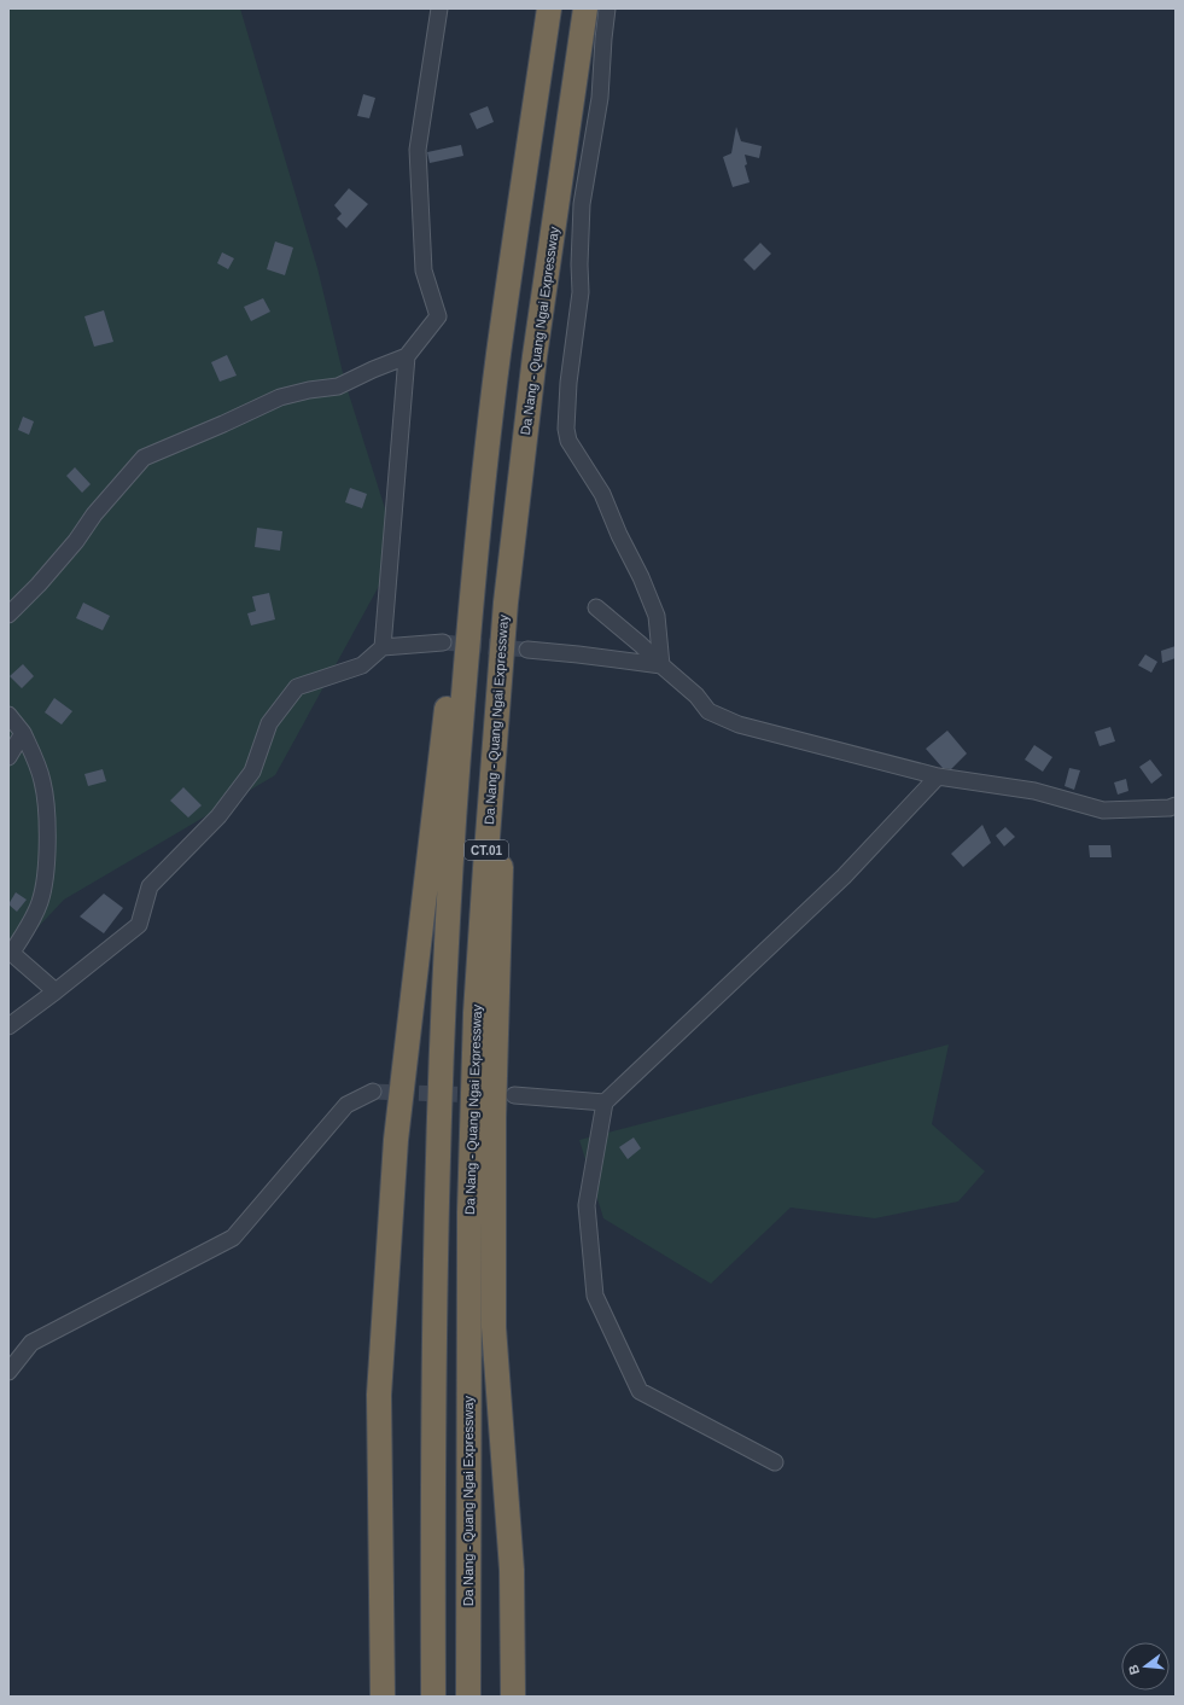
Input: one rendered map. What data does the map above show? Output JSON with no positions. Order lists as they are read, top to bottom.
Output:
{
  "streets": {
    "highway": ["Da Nang - Quang Ngai Expressway", "CT.01"]
  },
  "north": "left"
}
